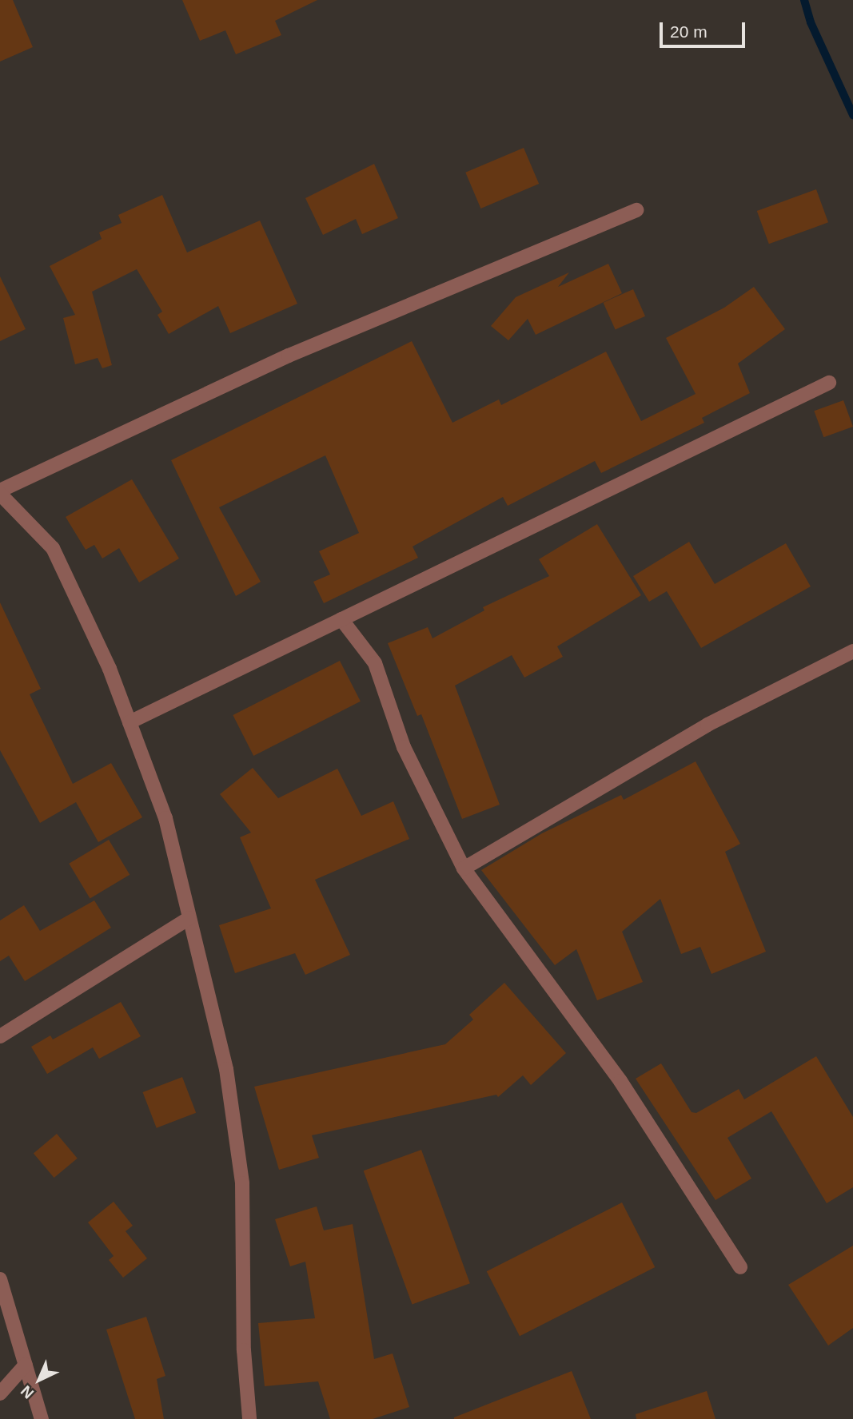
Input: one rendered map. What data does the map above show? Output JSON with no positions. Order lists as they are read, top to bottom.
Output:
{
  "scale_bar": "20 m",
  "north": "bottom left"
}
